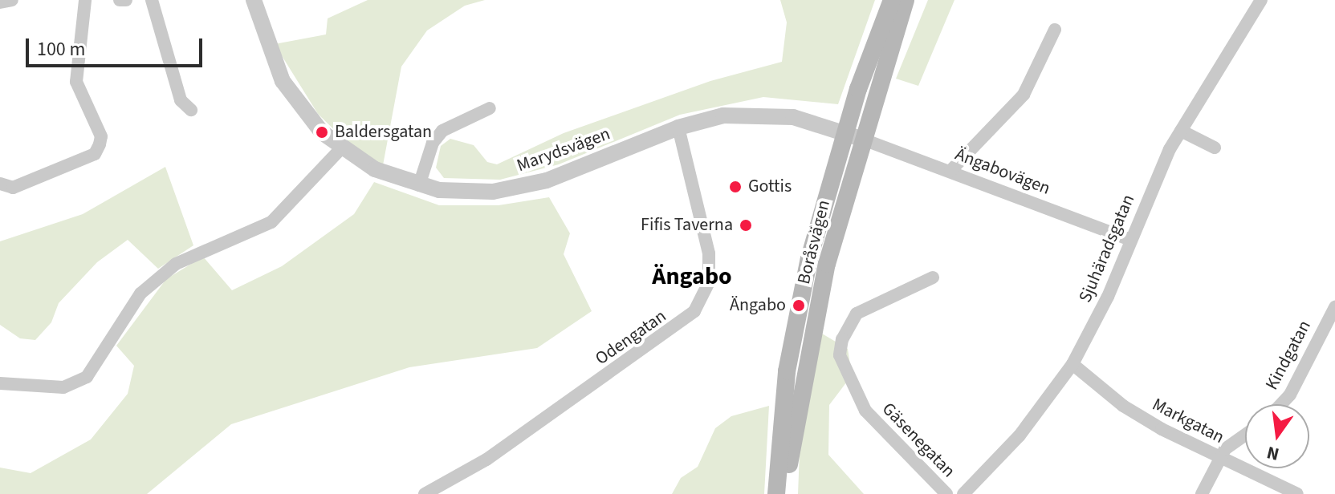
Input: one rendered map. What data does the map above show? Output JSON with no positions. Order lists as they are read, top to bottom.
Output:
{
  "streets": {
    "main road": ["Boråsvägen"],
    "street": [
      "Marydsvägen",
      "Ängabovägen",
      "Sjuhäradsgatan",
      "Odengatan",
      "Kindgatan",
      "Markgatan",
      "Gäsenegatan"
    ]
  },
  "crossings": [
    ["Marydsvägen", "Ängabovägen"],
    ["Marydsvägen", "Boråsvägen"],
    ["Marydsvägen", "Odengatan"],
    ["Ängabovägen", "Boråsvägen"],
    ["Ängabovägen", "Sjuhäradsgatan"],
    ["Sjuhäradsgatan", "Markgatan"]
  ],
  "districts": ["Ängabo"],
  "places": [
    "Baldersgatan",
    "Gottis",
    "Fifis Taverna",
    "Ängabo"
  ],
  "scale_bar": "100 m",
  "north": "bottom"
}
